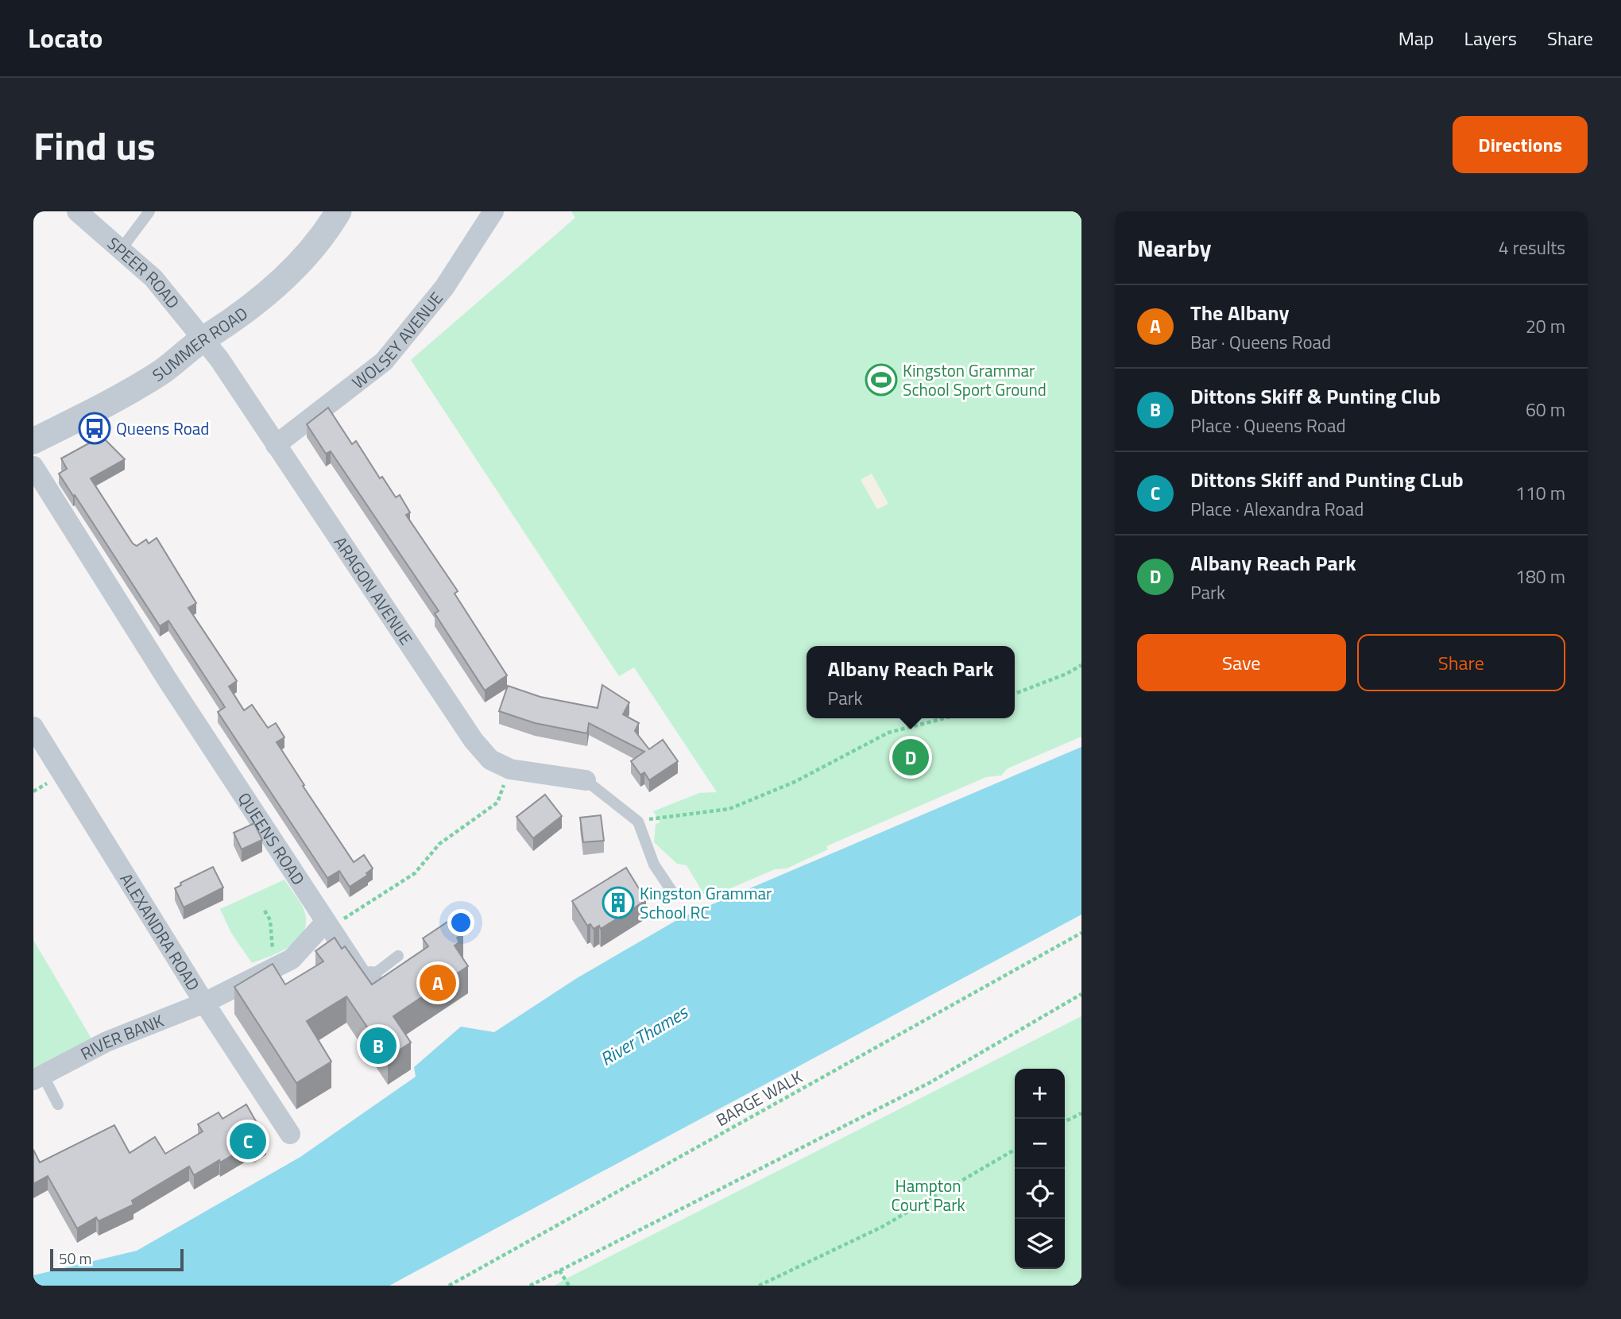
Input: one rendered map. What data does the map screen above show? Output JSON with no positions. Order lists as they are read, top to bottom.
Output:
{
  "streets": {
    "street": [
      "SPEER ROAD",
      "WOLSEY AVENUE",
      "SUMMER ROAD",
      "ARAGON AVENUE",
      "QUEENS ROAD",
      "ALEXANDRA ROAD",
      "RIVER BANK"
    ],
    "path": ["BARGE WALK"]
  },
  "crossings": [
    ["SPEER ROAD", "SUMMER ROAD"],
    ["SPEER ROAD", "ARAGON AVENUE"],
    ["WOLSEY AVENUE", "ARAGON AVENUE"],
    ["SUMMER ROAD", "ARAGON AVENUE"],
    ["QUEENS ROAD", "RIVER BANK"],
    ["ALEXANDRA ROAD", "RIVER BANK"]
  ],
  "water": ["River Thames"],
  "parks": ["Hampton Court Park"],
  "places": {
    "sports": ["Kingston Grammar School Sport Ground"],
    "bus stop": ["Queens Road"],
    "building": ["Kingston Grammar School RC"]
  },
  "scale_bar": "50 m",
  "page": {
    "header": "Locato",
    "nav": ["Map", "Layers", "Share"],
    "title": "Find us",
    "buttons": [
      "Directions",
      ["Save", "Share"]
    ],
    "heading": ["Nearby", "4 results"],
    "list": [
      {
        "mark": "A",
        "name": "The Albany",
        "note": "Bar · Queens Road",
        "value": "20 m"
      },
      {
        "mark": "B",
        "name": "Dittons Skiff & Punting Club",
        "note": "Place · Queens Road",
        "value": "60 m"
      },
      {
        "mark": "C",
        "name": "Dittons Skiff and Punting CLub",
        "note": "Place · Alexandra Road",
        "value": "110 m"
      },
      {
        "mark": "D",
        "name": "Albany Reach Park",
        "note": "Park",
        "value": "180 m"
      }
    ],
    "popup": ["Albany Reach Park", "Park"],
    "pins": [
      "D",
      "A",
      "B",
      "C"
    ],
    "map_buttons": ["+", "−"],
    "scale": "50 m"
  }
}
